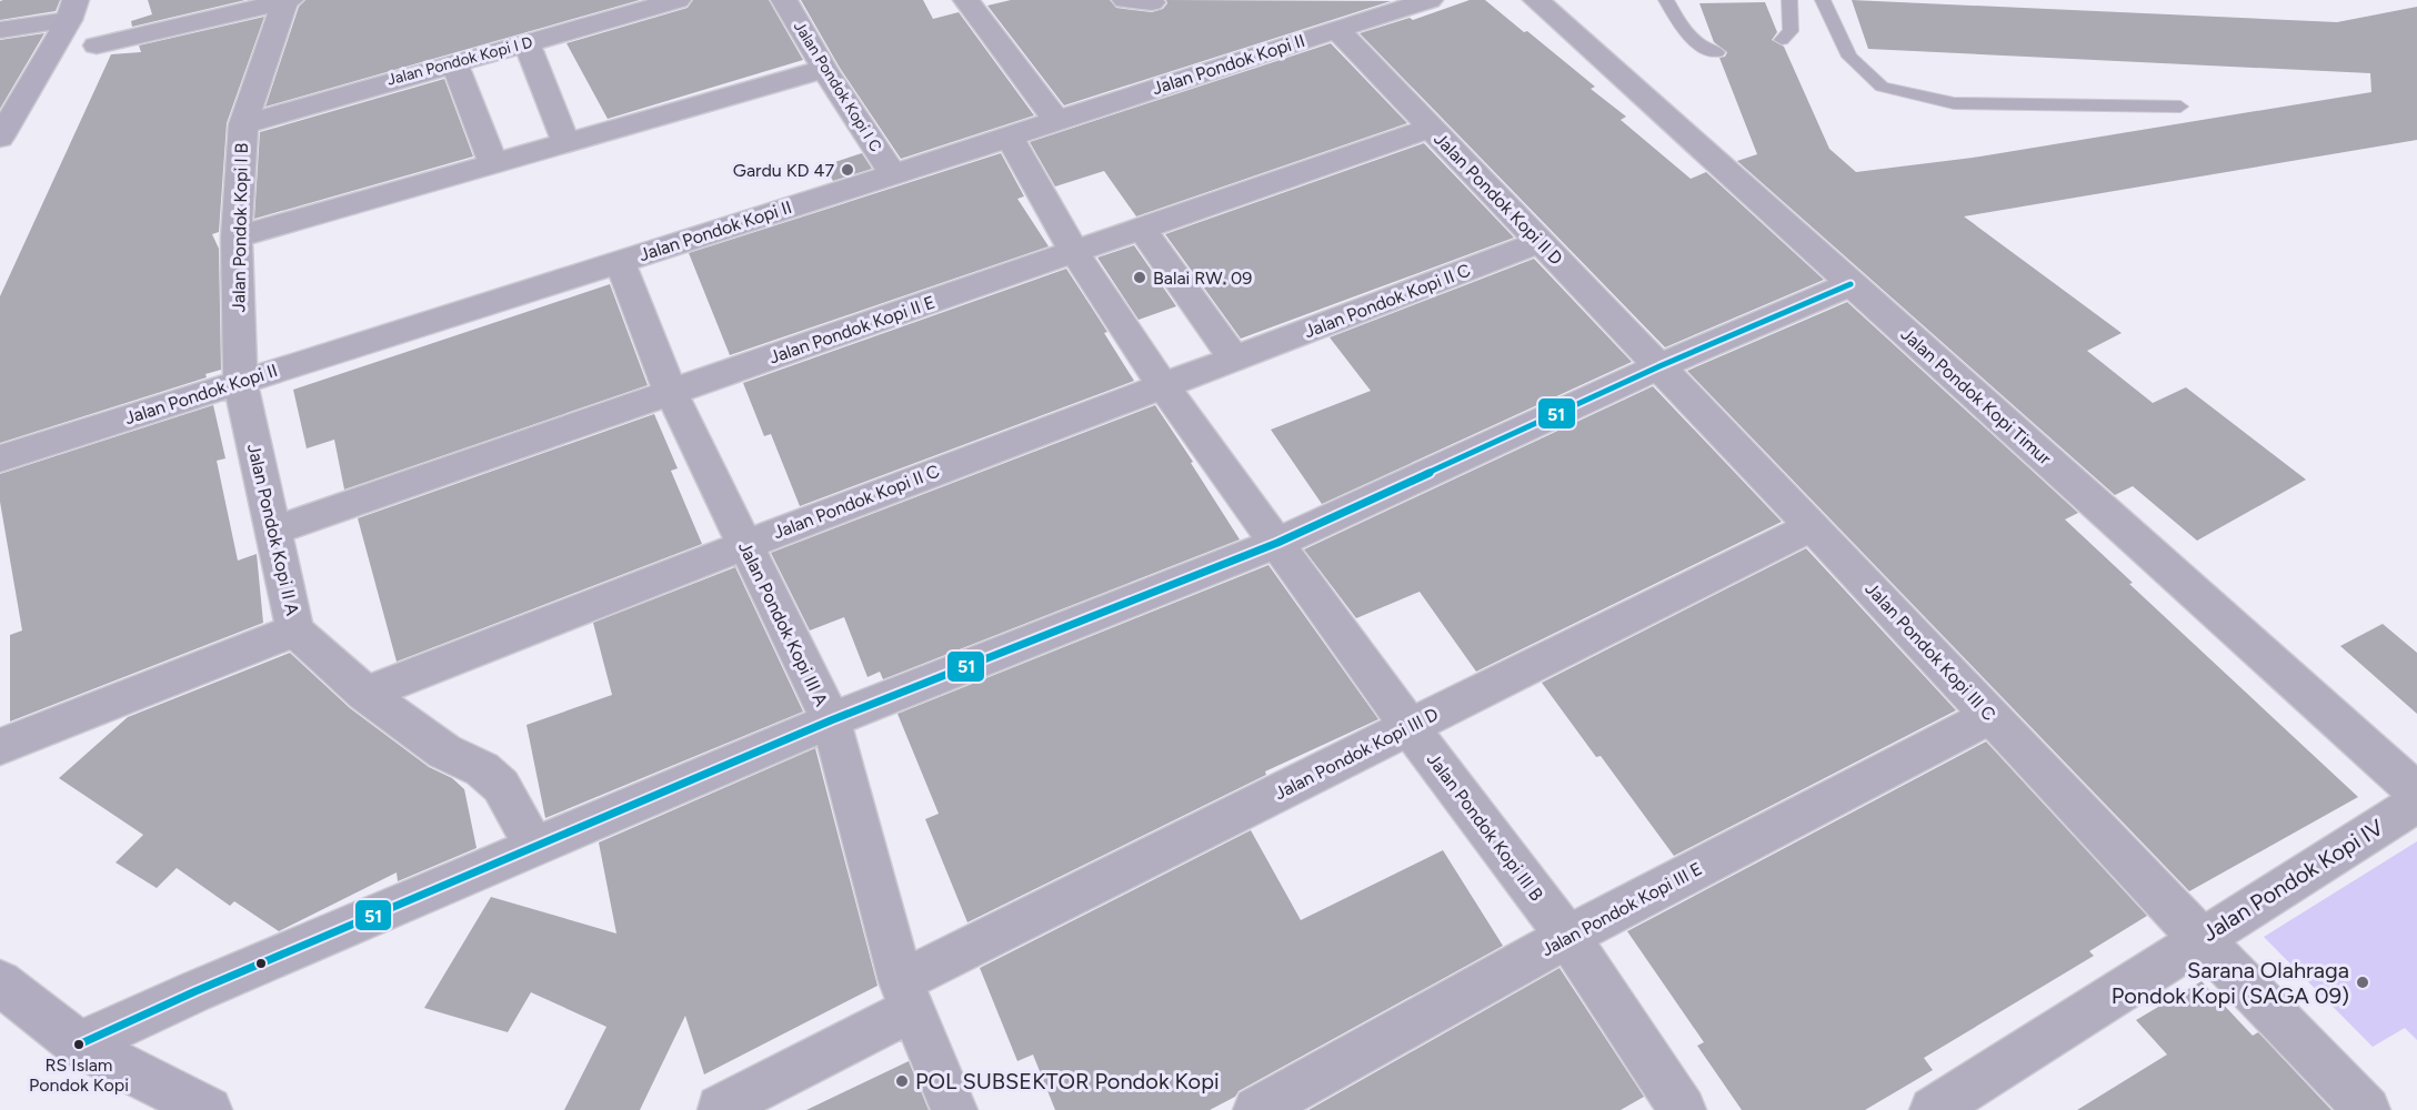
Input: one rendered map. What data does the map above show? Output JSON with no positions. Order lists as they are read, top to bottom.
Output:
{
  "streets": {
    "street": [
      "Jalan Pondok Kopi I D",
      "Jalan Pondok Kopi II",
      "Jalan Pondok Kopi I C",
      "Jalan Pondok Kopi II D",
      "Jalan Pondok Kopi I B",
      "Jalan Pondok Kopi II C",
      "Jalan Pondok Kopi II E",
      "Jalan Pondok Kopi Timur",
      "Jalan Pondok Kopi II A",
      "Jalan Pondok Kopi III A",
      "Jalan Pondok Kopi III C",
      "Jalan Pondok Kopi III D",
      "Jalan Pondok Kopi III B",
      "Jalan Pondok Kopi IV",
      "Jalan Pondok Kopi III E"
    ]
  },
  "crossings": [
    ["Jalan Pondok Kopi I D", "Jalan Pondok Kopi I B"],
    ["Jalan Pondok Kopi II", "Jalan Pondok Kopi I C"],
    ["Jalan Pondok Kopi II", "Jalan Pondok Kopi II D"],
    ["Jalan Pondok Kopi II", "Jalan Pondok Kopi I B"],
    ["Jalan Pondok Kopi II", "Jalan Pondok Kopi II A"],
    ["Jalan Pondok Kopi II", "Jalan Pondok Kopi III A"],
    ["Jalan Pondok Kopi II D", "Jalan Pondok Kopi II C"],
    ["Jalan Pondok Kopi II D", "Jalan Pondok Kopi II E"],
    ["Jalan Pondok Kopi II D", "Jalan Pondok Kopi III C"],
    ["Jalan Pondok Kopi I B", "Jalan Pondok Kopi II A"],
    ["Jalan Pondok Kopi II C", "Jalan Pondok Kopi II A"],
    ["Jalan Pondok Kopi II C", "Jalan Pondok Kopi III A"],
    ["Jalan Pondok Kopi II C", "Jalan Pondok Kopi III B"],
    ["Jalan Pondok Kopi II E", "Jalan Pondok Kopi II A"],
    ["Jalan Pondok Kopi II E", "Jalan Pondok Kopi III A"],
    ["Jalan Pondok Kopi III A", "Jalan Pondok Kopi III D"],
    ["Jalan Pondok Kopi III C", "Jalan Pondok Kopi III D"],
    ["Jalan Pondok Kopi III C", "Jalan Pondok Kopi IV"],
    ["Jalan Pondok Kopi III C", "Jalan Pondok Kopi III E"],
    ["Jalan Pondok Kopi III D", "Jalan Pondok Kopi III B"],
    ["Jalan Pondok Kopi III B", "Jalan Pondok Kopi III E"]
  ],
  "places": [
    "Gardu KD 47",
    "Balai RW. 09",
    "Sarana Olahraga Pondok Kopi (SAGA 09)",
    "RS Islam Pondok Kopi",
    "POL SUBSEKTOR Pondok Kopi"
  ],
  "lines": ["transit line 51"]
}
